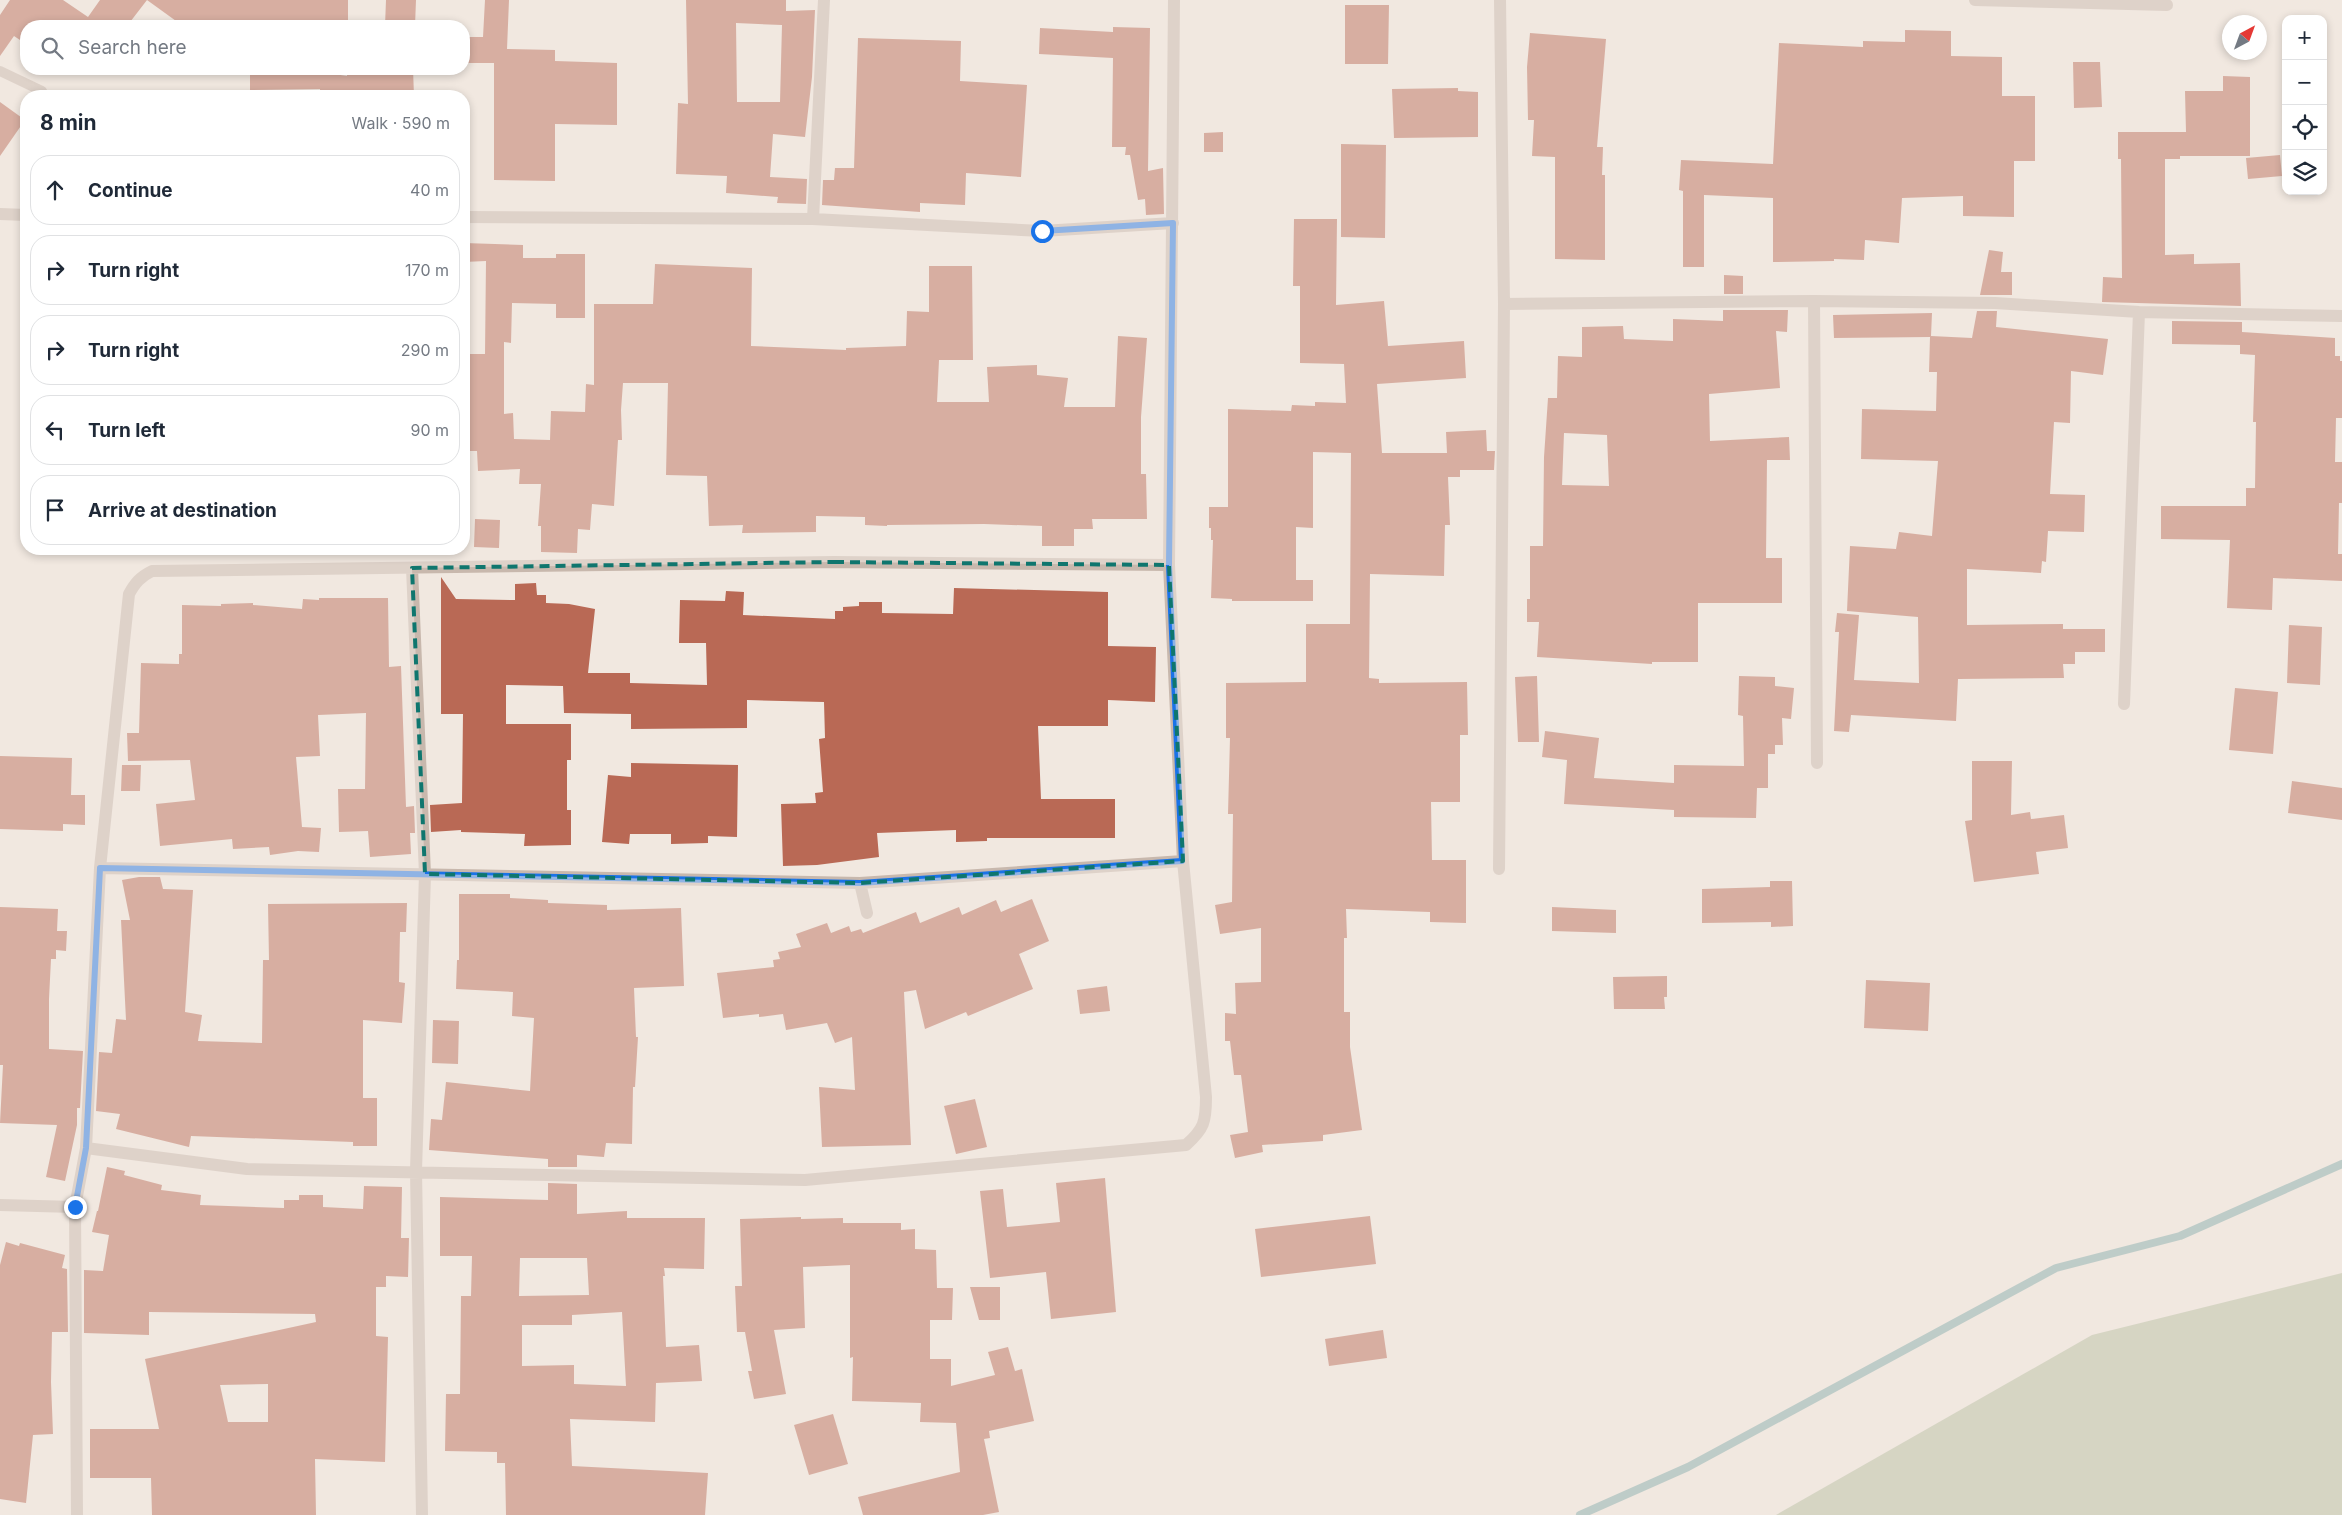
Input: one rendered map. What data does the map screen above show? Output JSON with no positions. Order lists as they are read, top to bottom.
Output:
{
  "north": "top right",
  "page": {
    "map_buttons": ["+", "−"],
    "search": "Search here",
    "heading": ["8 min", "Walk · 590 m"],
    "list": [
      ["Continue", "40 m"],
      ["Turn right", "170 m"],
      ["Turn right", "290 m"],
      ["Turn left", "90 m"],
      "Arrive at destination"
    ]
  }
}
